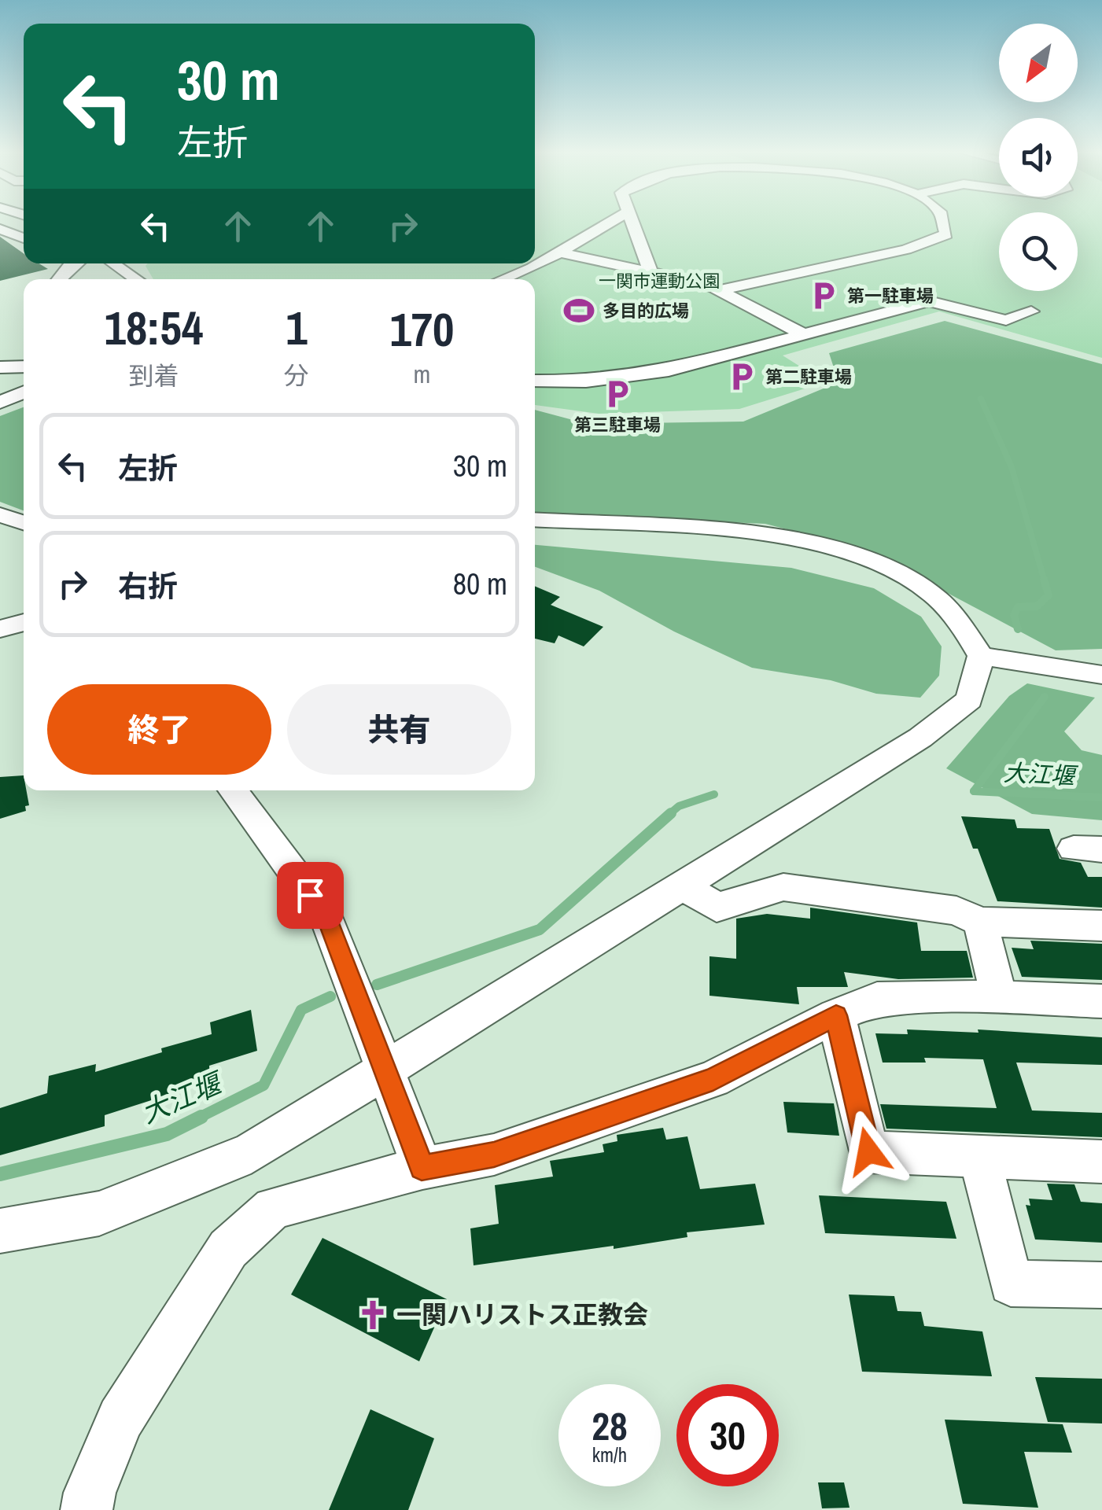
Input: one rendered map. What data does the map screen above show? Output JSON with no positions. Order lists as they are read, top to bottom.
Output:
{
  "water": ["大江堰"],
  "parks": ["一関市運動公園"],
  "places": {
    "parking": ["第一駐車場", "第二駐車場", "第三駐車場"],
    "sports": ["多目的広場"],
    "church": ["一関ハリストス正教会"]
  },
  "north": "bottom left",
  "page": {
    "turn": ["30 m", "左折"],
    "eta": [
      "18:54",
      "到着",
      "1",
      "分",
      "170",
      "m"
    ],
    "list": [
      {
        "name": "左折",
        "value": "30 m"
      },
      {
        "name": "右折",
        "value": "80 m"
      }
    ],
    "buttons": ["終了", "共有"],
    "speed": "28 km/h",
    "limit": "30"
  }
}
